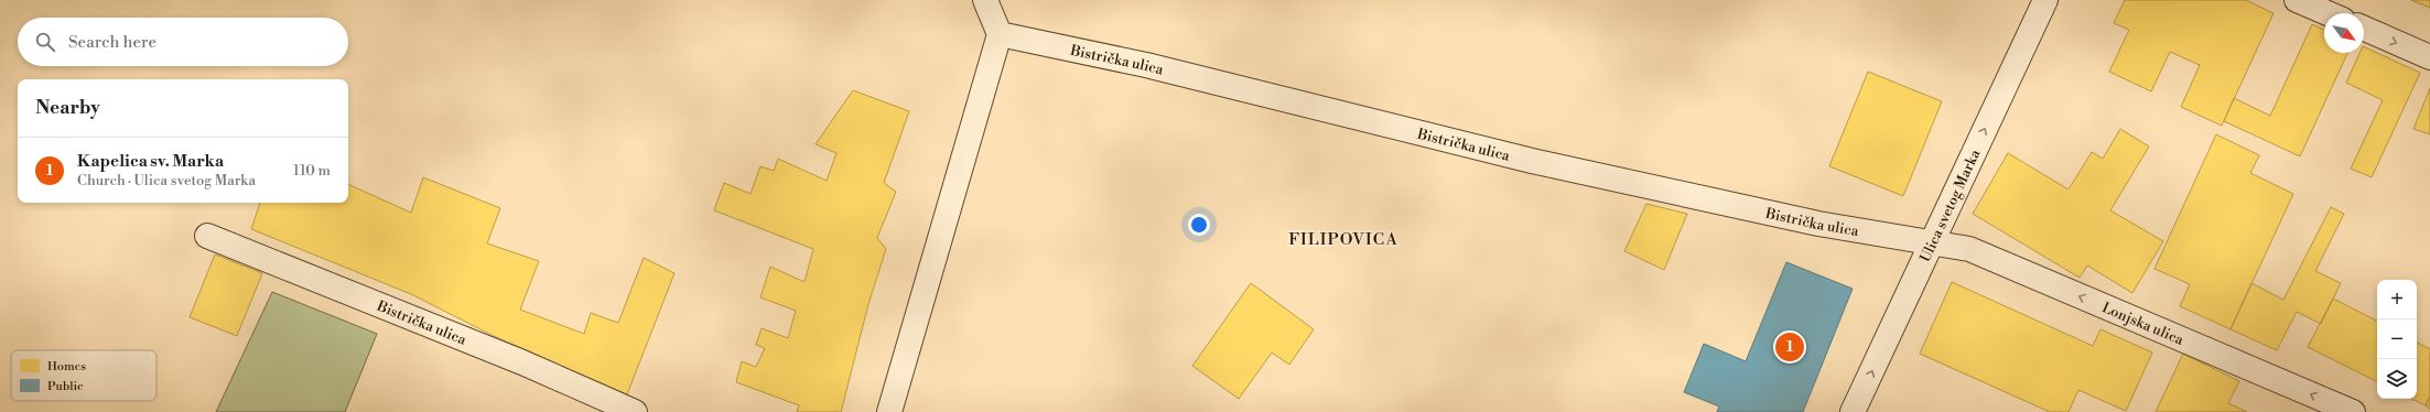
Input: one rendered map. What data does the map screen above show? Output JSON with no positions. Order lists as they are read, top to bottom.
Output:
{
  "streets": {
    "street": ["Bistrička ulica", "Ulica svetog Marka", "Lonjska ulica"]
  },
  "crossings": [
    ["Bistrička ulica", "Ulica svetog Marka"],
    ["Bistrička ulica", "Lonjska ulica"],
    ["Ulica svetog Marka", "Lonjska ulica"]
  ],
  "one_way": ["Ulica svetog Marka", "Lonjska ulica"],
  "districts": ["FILIPOVICA"],
  "legend": ["Homes", "Public"],
  "north": "bottom right",
  "page": {
    "search": "Search here",
    "heading": "Nearby",
    "list": [
      {
        "mark": "1",
        "name": "Kapelica sv. Marka",
        "note": "Church · Ulica svetog Marka",
        "value": "110 m"
      }
    ],
    "map_buttons": ["+", "−"],
    "pins": "1"
  }
}
